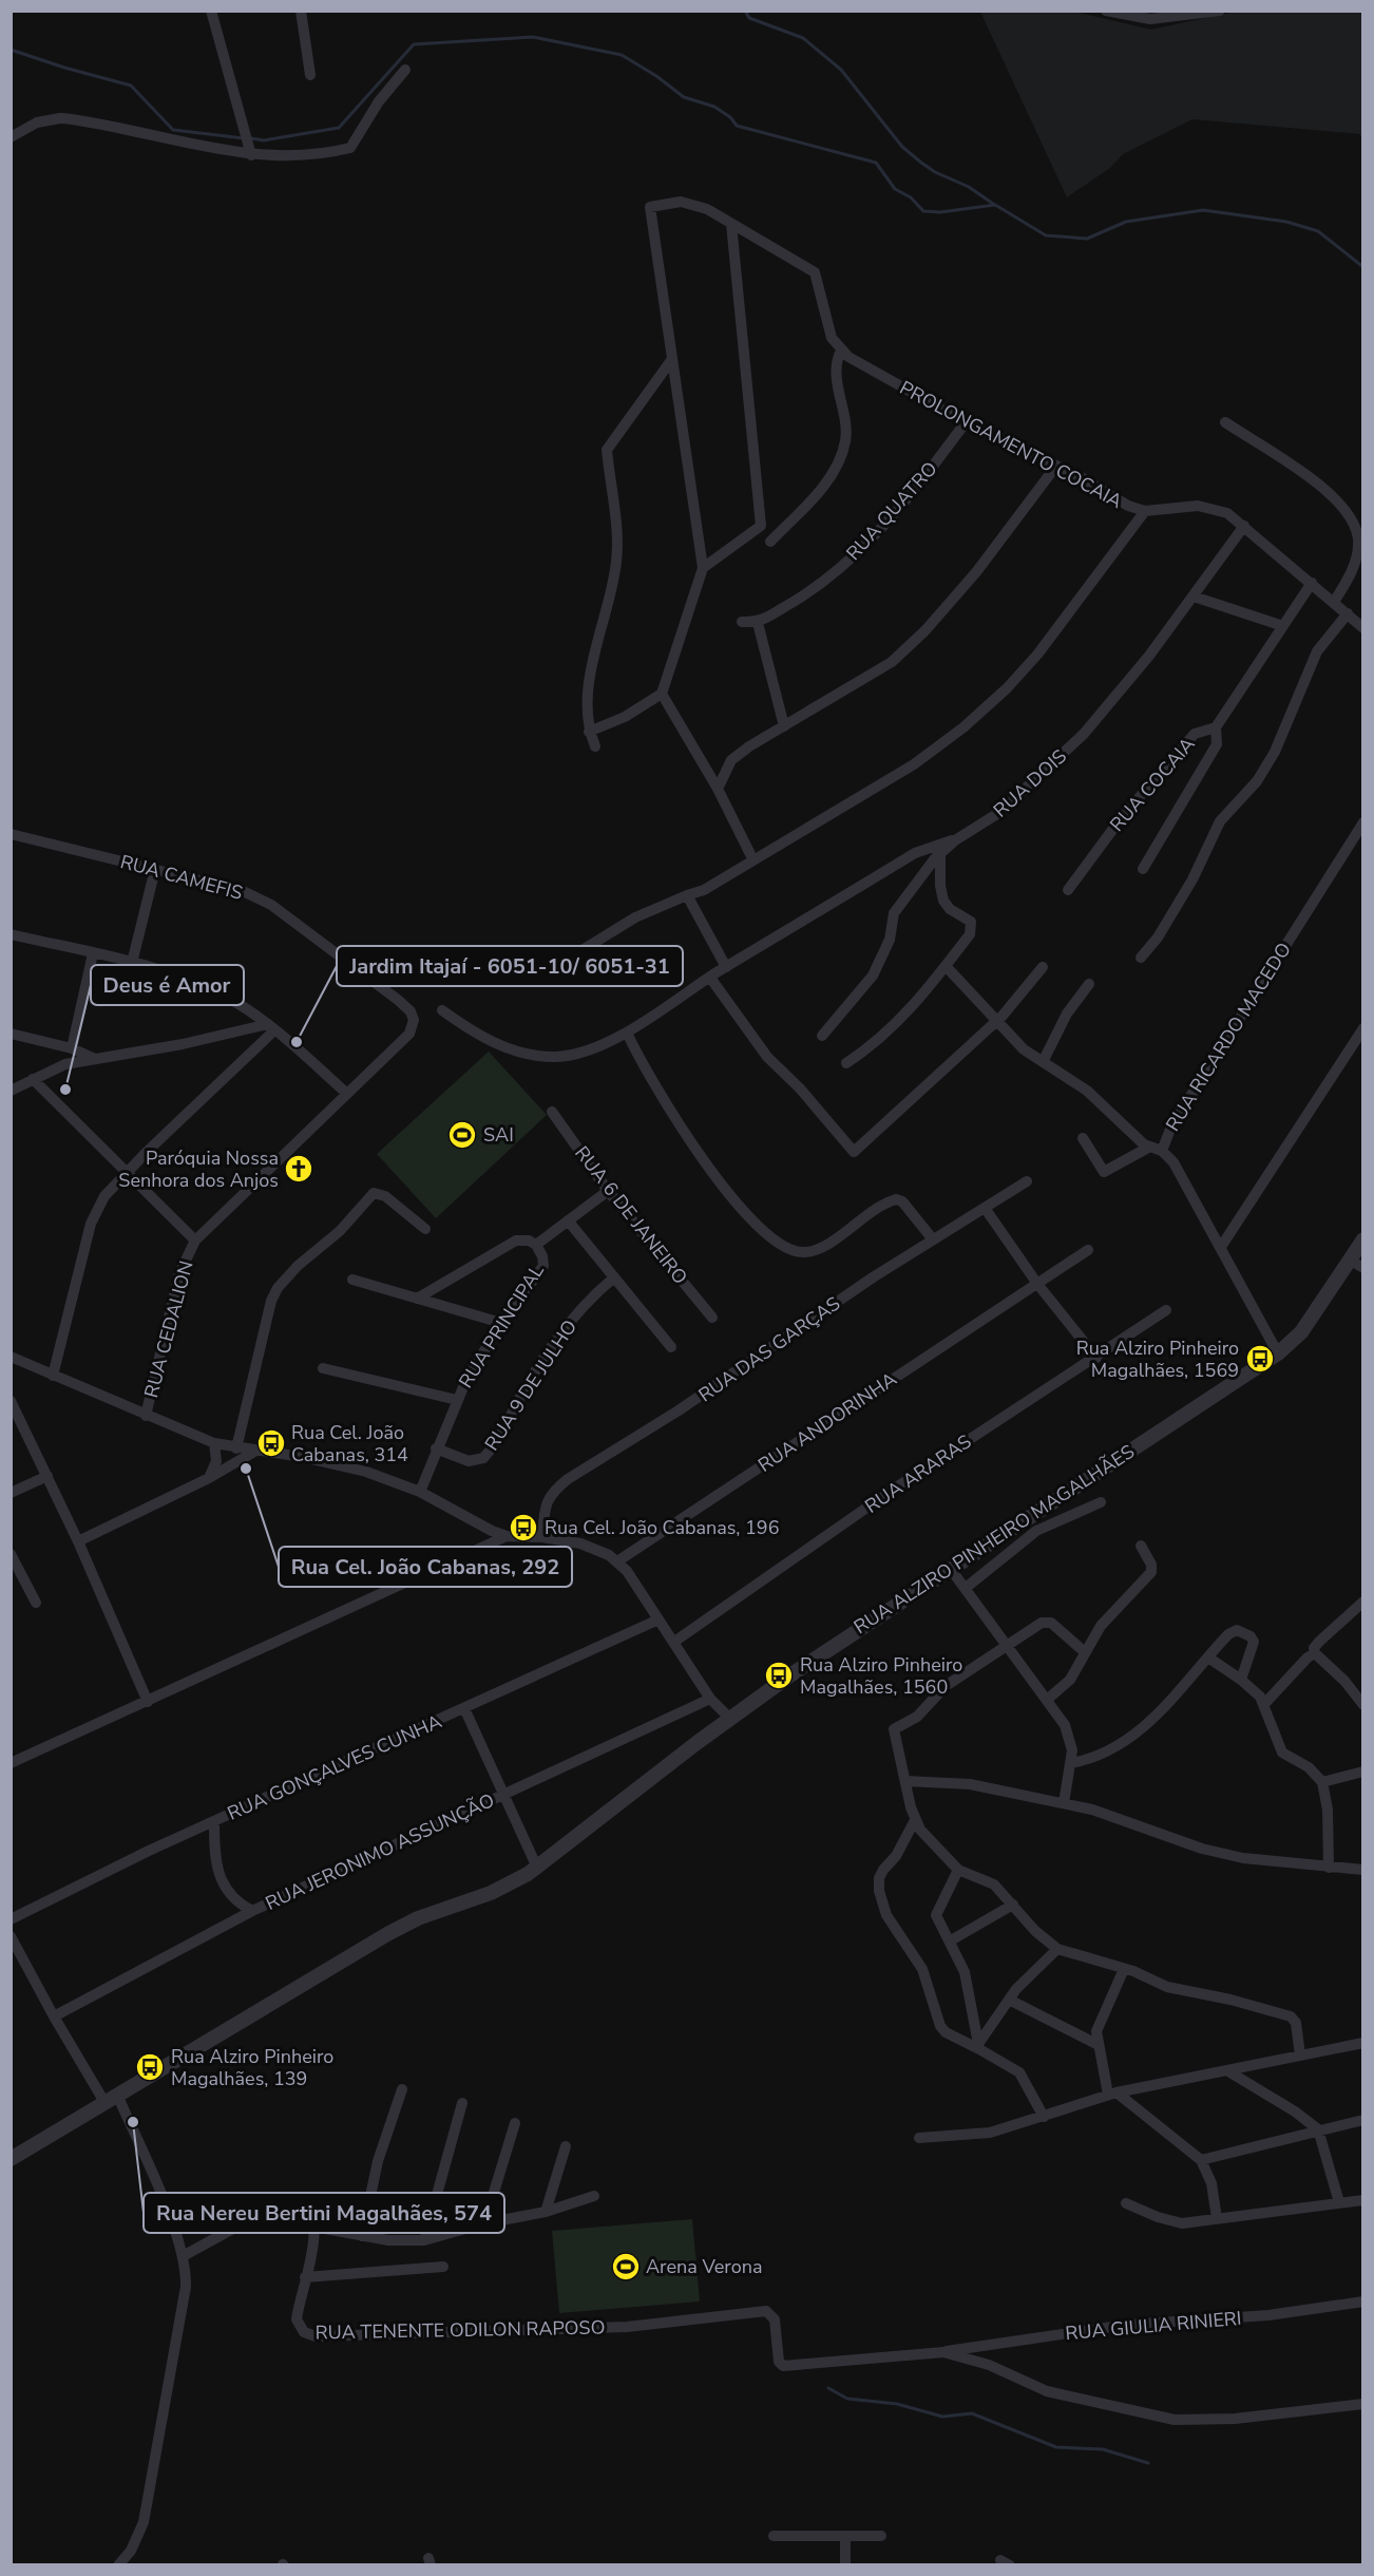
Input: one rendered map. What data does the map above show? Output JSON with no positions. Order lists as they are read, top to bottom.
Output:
{
  "streets": {
    "street": [
      "PROLONGAMENTO COCAIA",
      "RUA QUATRO",
      "RUA DOIS",
      "RUA COCAIA",
      "RUA CAMEFIS",
      "RUA RICARDO MACEDO",
      "RUA 6 DE JANEIRO",
      "RUA PRINCIPAL",
      "RUA CEDALION",
      "RUA DAS GARÇAS",
      "RUA 9 DE JULHO",
      "RUA ANDORINHA",
      "RUA ARARAS",
      "RUA ALZIRO PINHEIRO MAGALHÃES",
      "RUA GONÇALVES CUNHA",
      "RUA JERONIMO ASSUNÇÃO",
      "RUA GIULIA RINIERI",
      "RUA TENENTE ODILON RAPOSO"
    ]
  },
  "crossings": [
    ["PROLONGAMENTO COCAIA", "RUA QUATRO"],
    ["PROLONGAMENTO COCAIA", "RUA DOIS"],
    ["PROLONGAMENTO COCAIA", "RUA COCAIA"],
    ["RUA CAMEFIS", "RUA CEDALION"],
    ["RUA RICARDO MACEDO", "RUA ALZIRO PINHEIRO MAGALHÃES"],
    ["RUA 6 DE JANEIRO", "RUA PRINCIPAL"],
    ["RUA PRINCIPAL", "RUA 9 DE JULHO"],
    ["RUA GIULIA RINIERI", "RUA TENENTE ODILON RAPOSO"]
  ],
  "places": {
    "other": [
      "Jardim Itajaí - 6051-10/ 6051-31",
      "Deus é Amor",
      "Rua Cel. João Cabanas, 292",
      "Rua Nereu Bertini Magalhães, 574"
    ],
    "sports": ["SAI", "Arena Verona"],
    "church": ["Paróquia Nossa Senhora dos Anjos"],
    "bus stop": [
      "Rua Alziro Pinheiro Magalhães, 1569",
      "Rua Cel. João Cabanas, 314",
      "Rua Cel. João Cabanas, 196",
      "Rua Alziro Pinheiro Magalhães, 1560",
      "Rua Alziro Pinheiro Magalhães, 139"
    ]
  }
}
